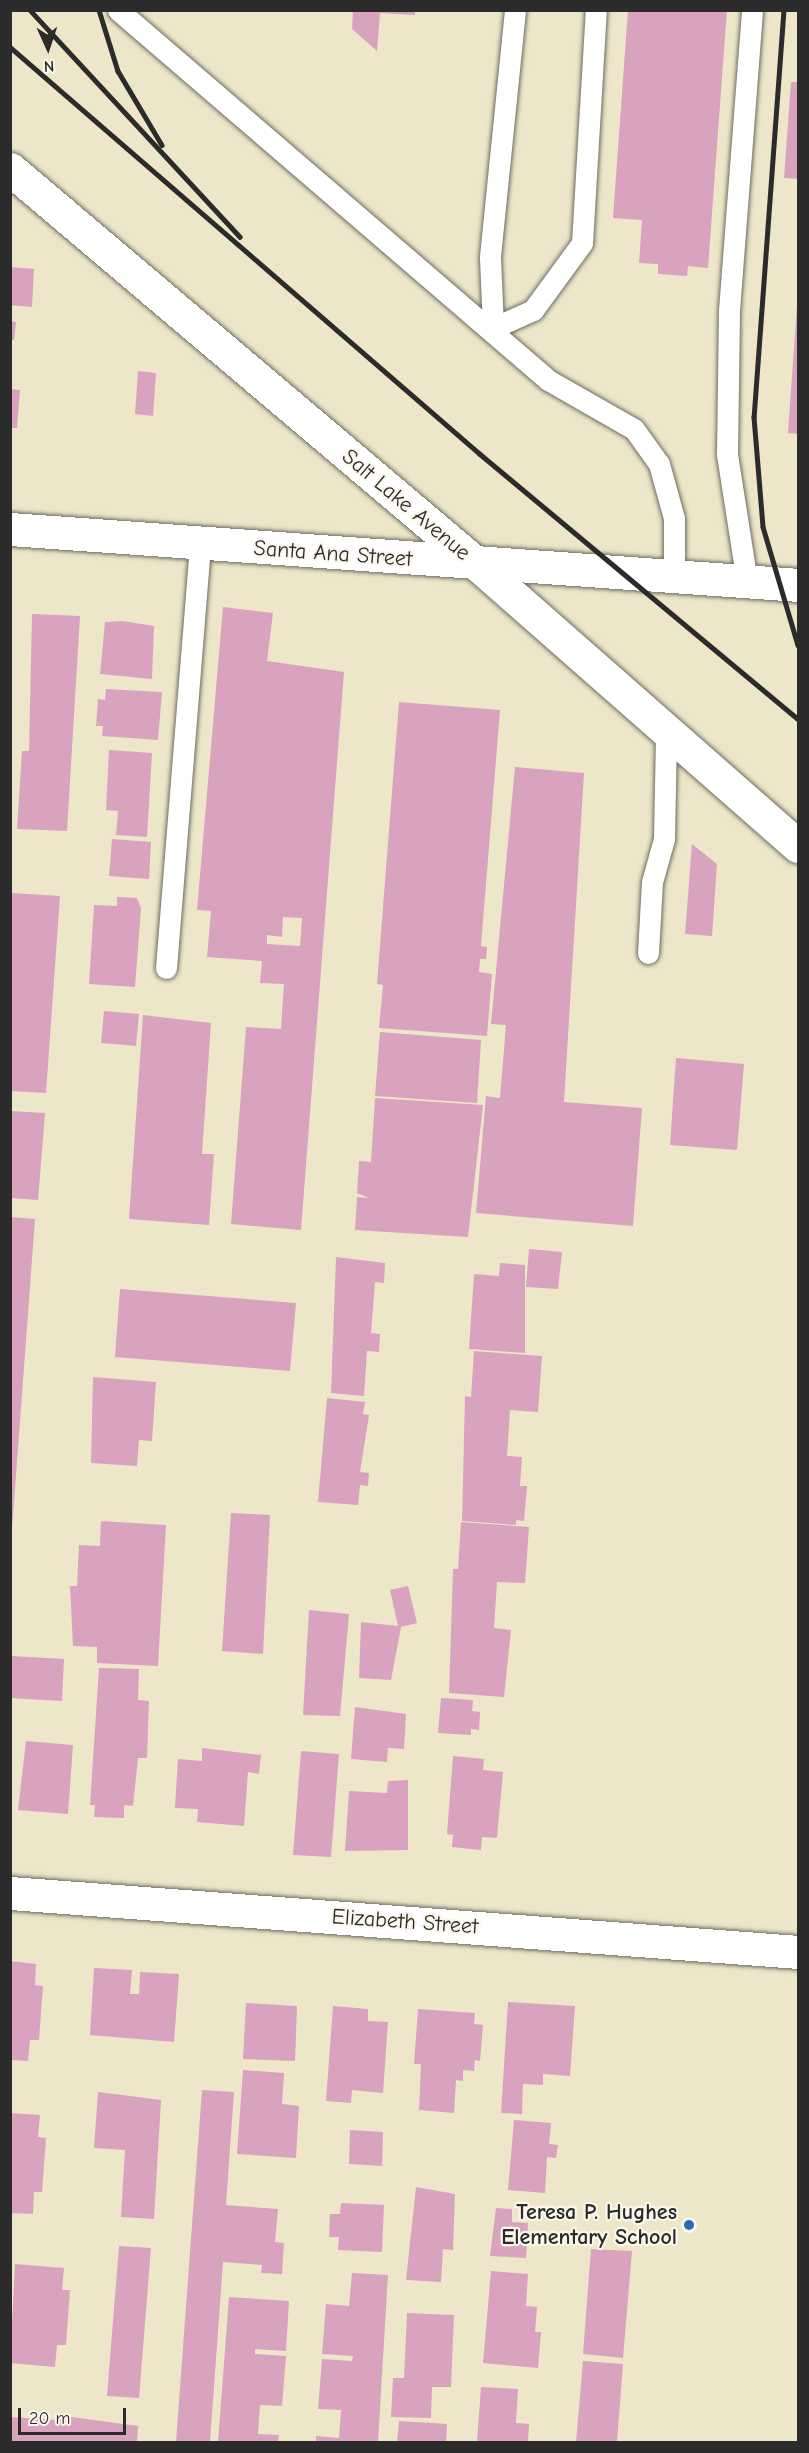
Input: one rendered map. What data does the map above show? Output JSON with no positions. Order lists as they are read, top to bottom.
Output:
{
  "streets": {
    "street": ["Salt Lake Avenue", "Santa Ana Street", "Elizabeth Street"]
  },
  "crossings": [
    ["Salt Lake Avenue", "Santa Ana Street"]
  ],
  "places": ["Teresa P. Hughes Elementary School"],
  "scale_bar": "20 m",
  "north": "bottom"
}
